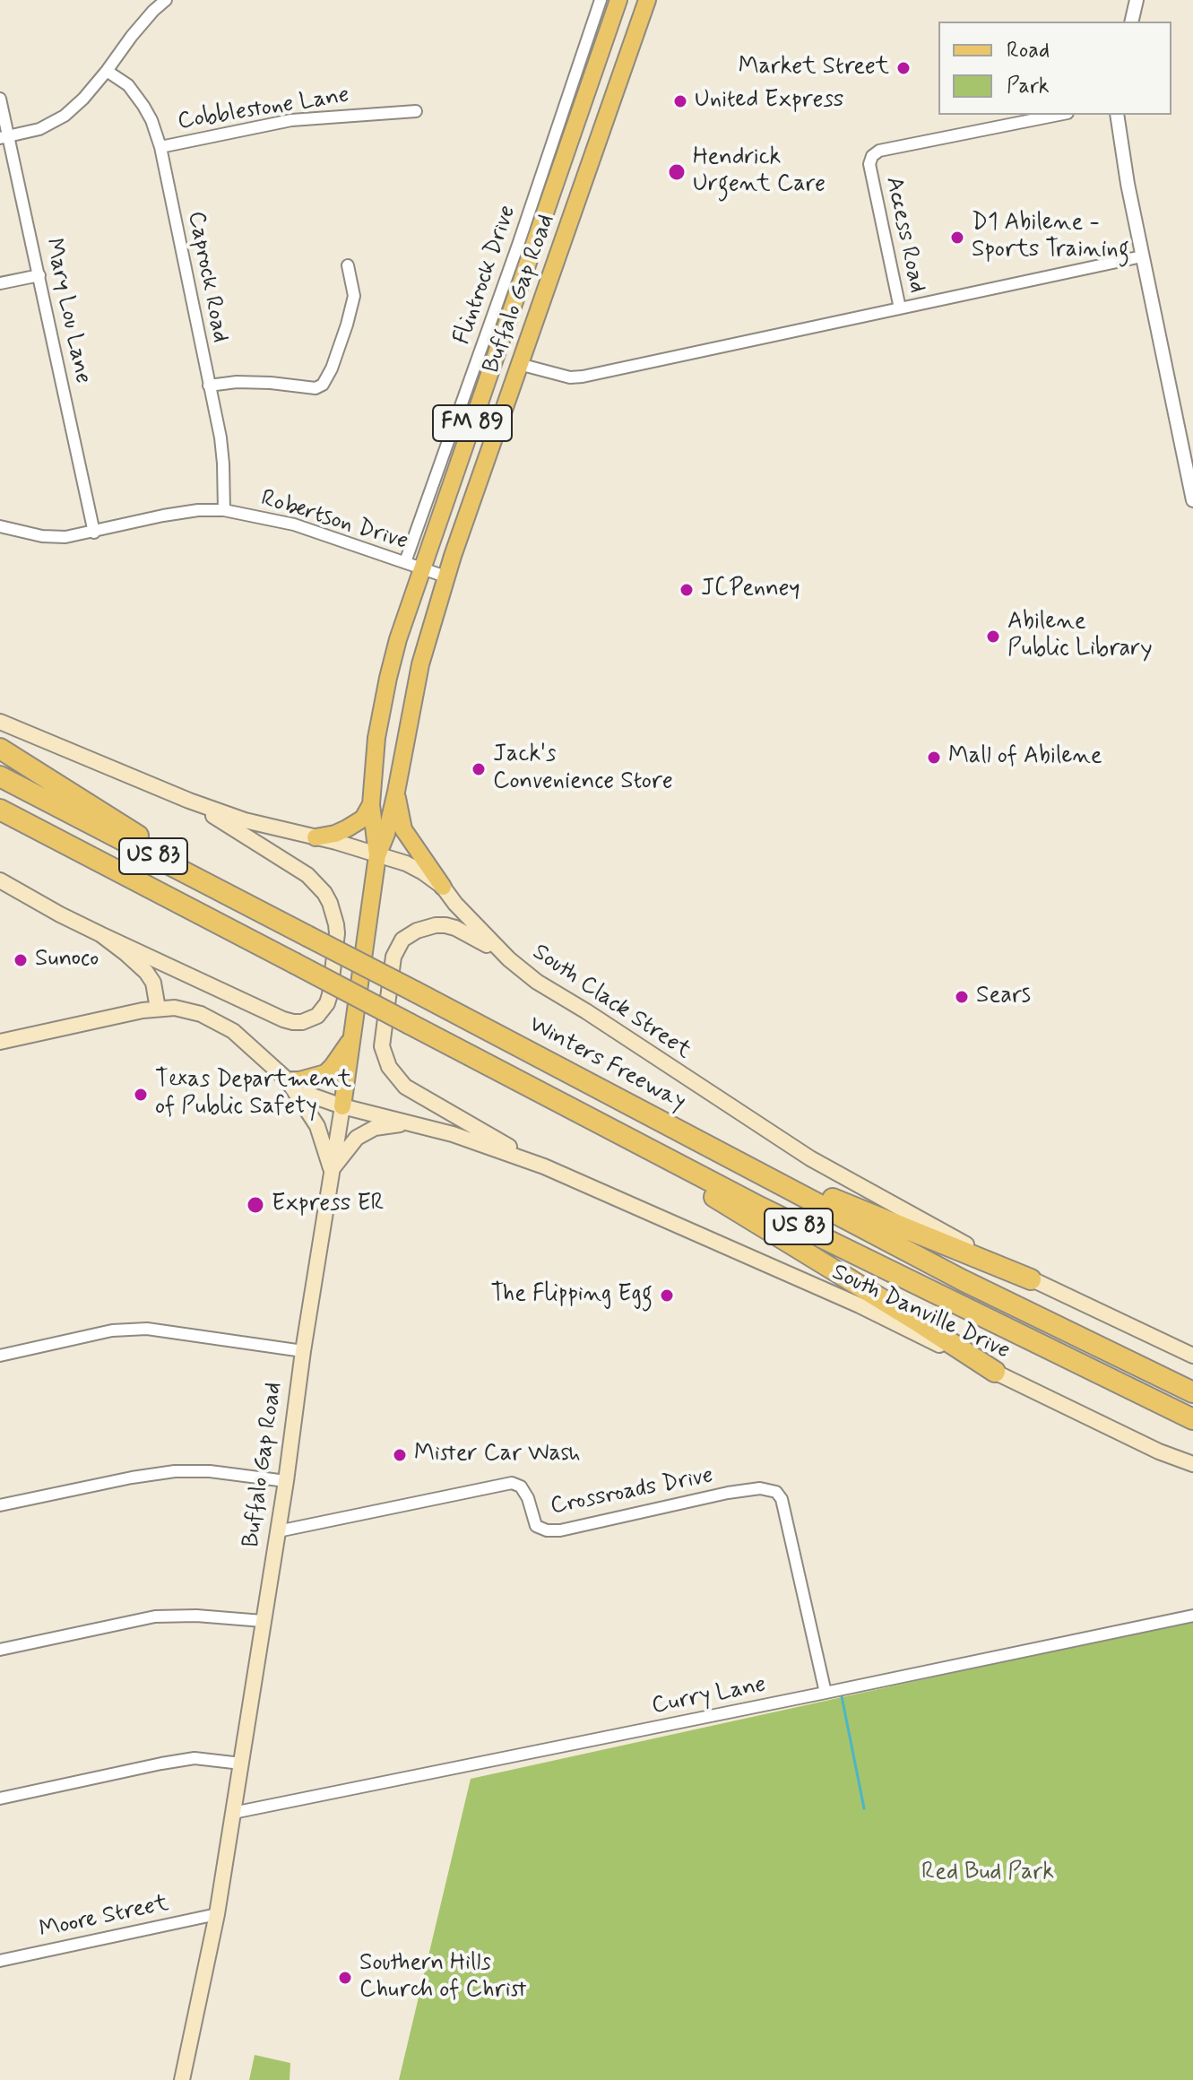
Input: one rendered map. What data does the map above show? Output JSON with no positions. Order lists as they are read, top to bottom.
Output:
{
  "streets": {
    "highway": ["US 83", "Winters Freeway"],
    "main road": [
      "Buffalo Gap Road",
      "FM 89",
      "South Clack Street",
      "South Danville Drive"
    ],
    "street": [
      "Cobblestone Lane",
      "Access Road",
      "Flintrock Drive",
      "Caprock Road",
      "Mary Lou Lane",
      "Robertson Drive",
      "Crossroads Drive",
      "Curry Lane",
      "Moore Street"
    ]
  },
  "crossings": [
    ["Cobblestone Lane", "Caprock Road"],
    ["Flintrock Drive", "Robertson Drive"],
    ["Caprock Road", "Robertson Drive"],
    ["Buffalo Gap Road", "Robertson Drive"],
    ["Buffalo Gap Road", "South Clack Street"],
    ["Buffalo Gap Road", "South Danville Drive"],
    ["Buffalo Gap Road", "Crossroads Drive"],
    ["Buffalo Gap Road", "Curry Lane"],
    ["Buffalo Gap Road", "Moore Street"],
    ["Mary Lou Lane", "Robertson Drive"],
    ["Crossroads Drive", "Curry Lane"]
  ],
  "parks": ["Red Bud Park"],
  "places": [
    "Market Street",
    "United Express",
    "Hendrick Urgent Care",
    "D1 Abilene - Sports Training",
    "JCPenney",
    "Abilene Public Library",
    "Mall of Abilene",
    "Jack's Convenience Store",
    "Sunoco",
    "Sears",
    "Texas Department of Public Safety",
    "Express ER",
    "The Flipping Egg",
    "Mister Car Wash",
    "Southern Hills Church of Christ"
  ],
  "legend": ["Road", "Park"]
}
